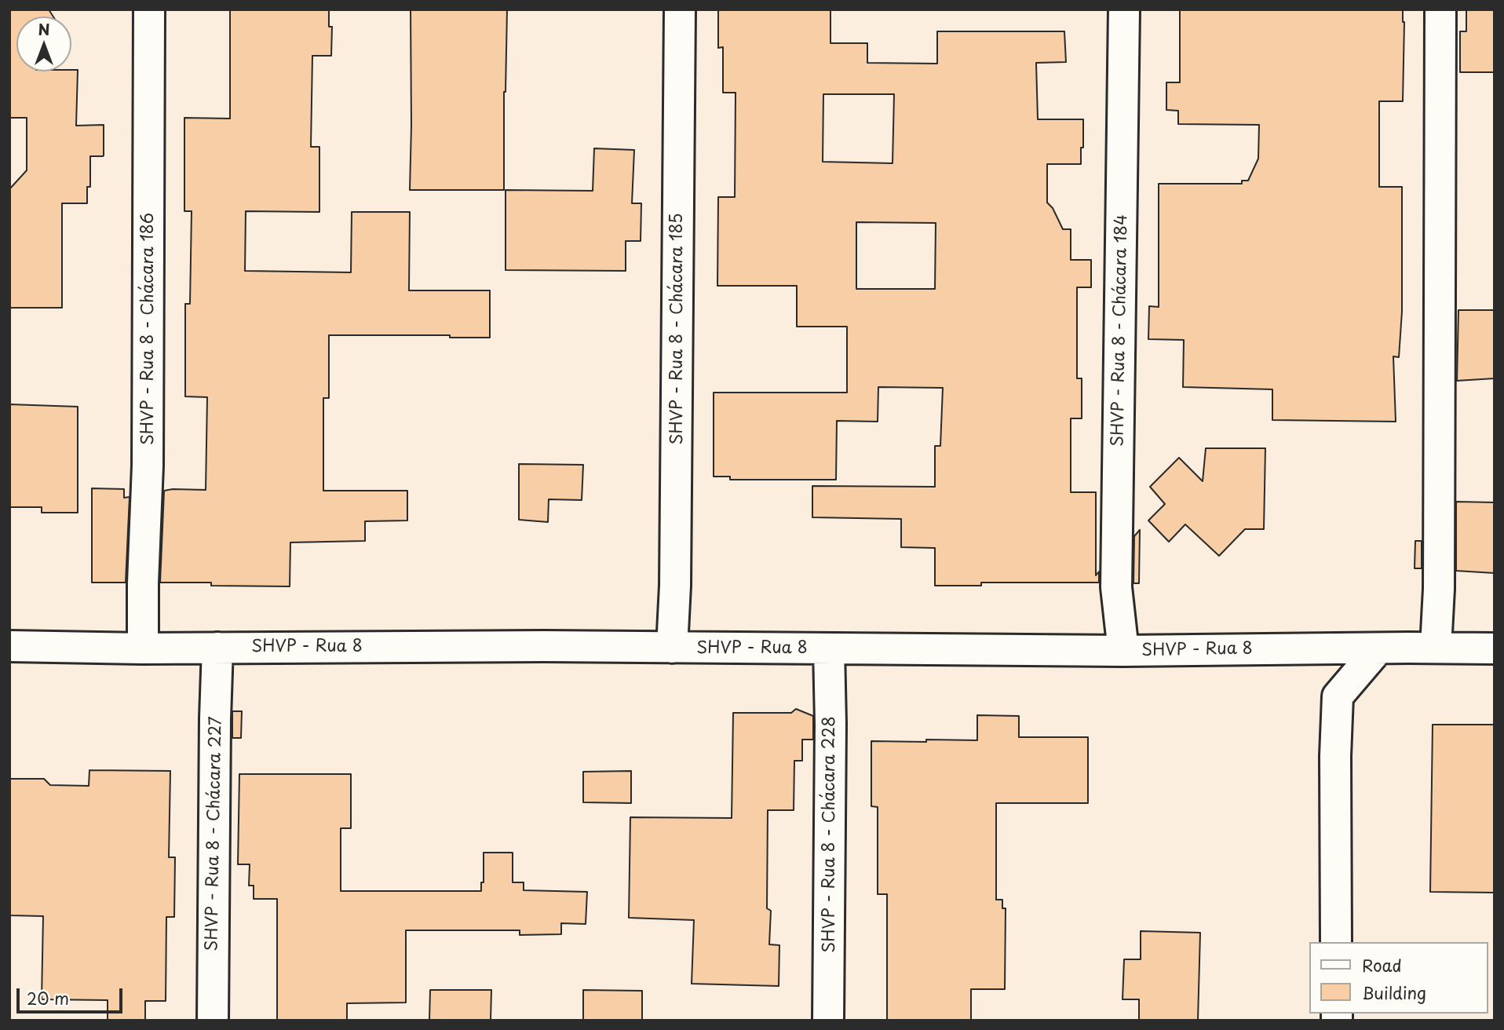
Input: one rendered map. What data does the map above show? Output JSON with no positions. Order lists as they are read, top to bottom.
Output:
{
  "streets": {
    "street": [
      "SHVP - Rua 8 - Chácara 186",
      "SHVP - Rua 8 - Chácara 185",
      "SHVP - Rua 8 - Chácara 184",
      "SHVP - Rua 8",
      "SHVP - Rua 8 - Chácara 227",
      "SHVP - Rua 8 - Chácara 228"
    ]
  },
  "crossings": [
    ["SHVP - Rua 8 - Chácara 186", "SHVP - Rua 8"],
    ["SHVP - Rua 8 - Chácara 185", "SHVP - Rua 8"],
    ["SHVP - Rua 8 - Chácara 184", "SHVP - Rua 8"],
    ["SHVP - Rua 8", "SHVP - Rua 8 - Chácara 227"],
    ["SHVP - Rua 8", "SHVP - Rua 8 - Chácara 228"]
  ],
  "legend": ["Road", "Building"],
  "scale_bar": "20 m",
  "north": "top"
}
